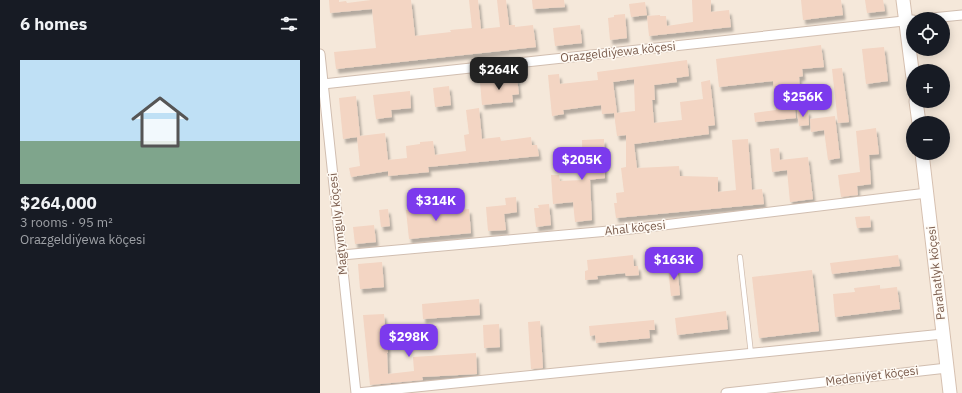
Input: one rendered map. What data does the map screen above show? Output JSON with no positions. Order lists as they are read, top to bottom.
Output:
{
  "streets": {
    "street": [
      "Orazgeldiýewa köçesi",
      "Magtymguly köçesi",
      "Ahal köçesi",
      "Parahatlyk köçesi",
      "Medeniýet köçesi"
    ]
  },
  "crossings": [
    ["Orazgeldiýewa köçesi", "Magtymguly köçesi"],
    ["Magtymguly köçesi", "Ahal köçesi"],
    ["Ahal köçesi", "Parahatlyk köçesi"],
    ["Parahatlyk köçesi", "Medeniýet köçesi"]
  ],
  "page": {
    "heading": "6 homes",
    "map_buttons": ["+", "−"],
    "list": [
      {
        "name": "$264,000",
        "note": "3 rooms · 95 m² · Orazgeldiýewa köçesi"
      }
    ],
    "price": [
      "$264K",
      "$256K",
      "$205K",
      "$314K",
      "$163K",
      "$298K"
    ]
  }
}
